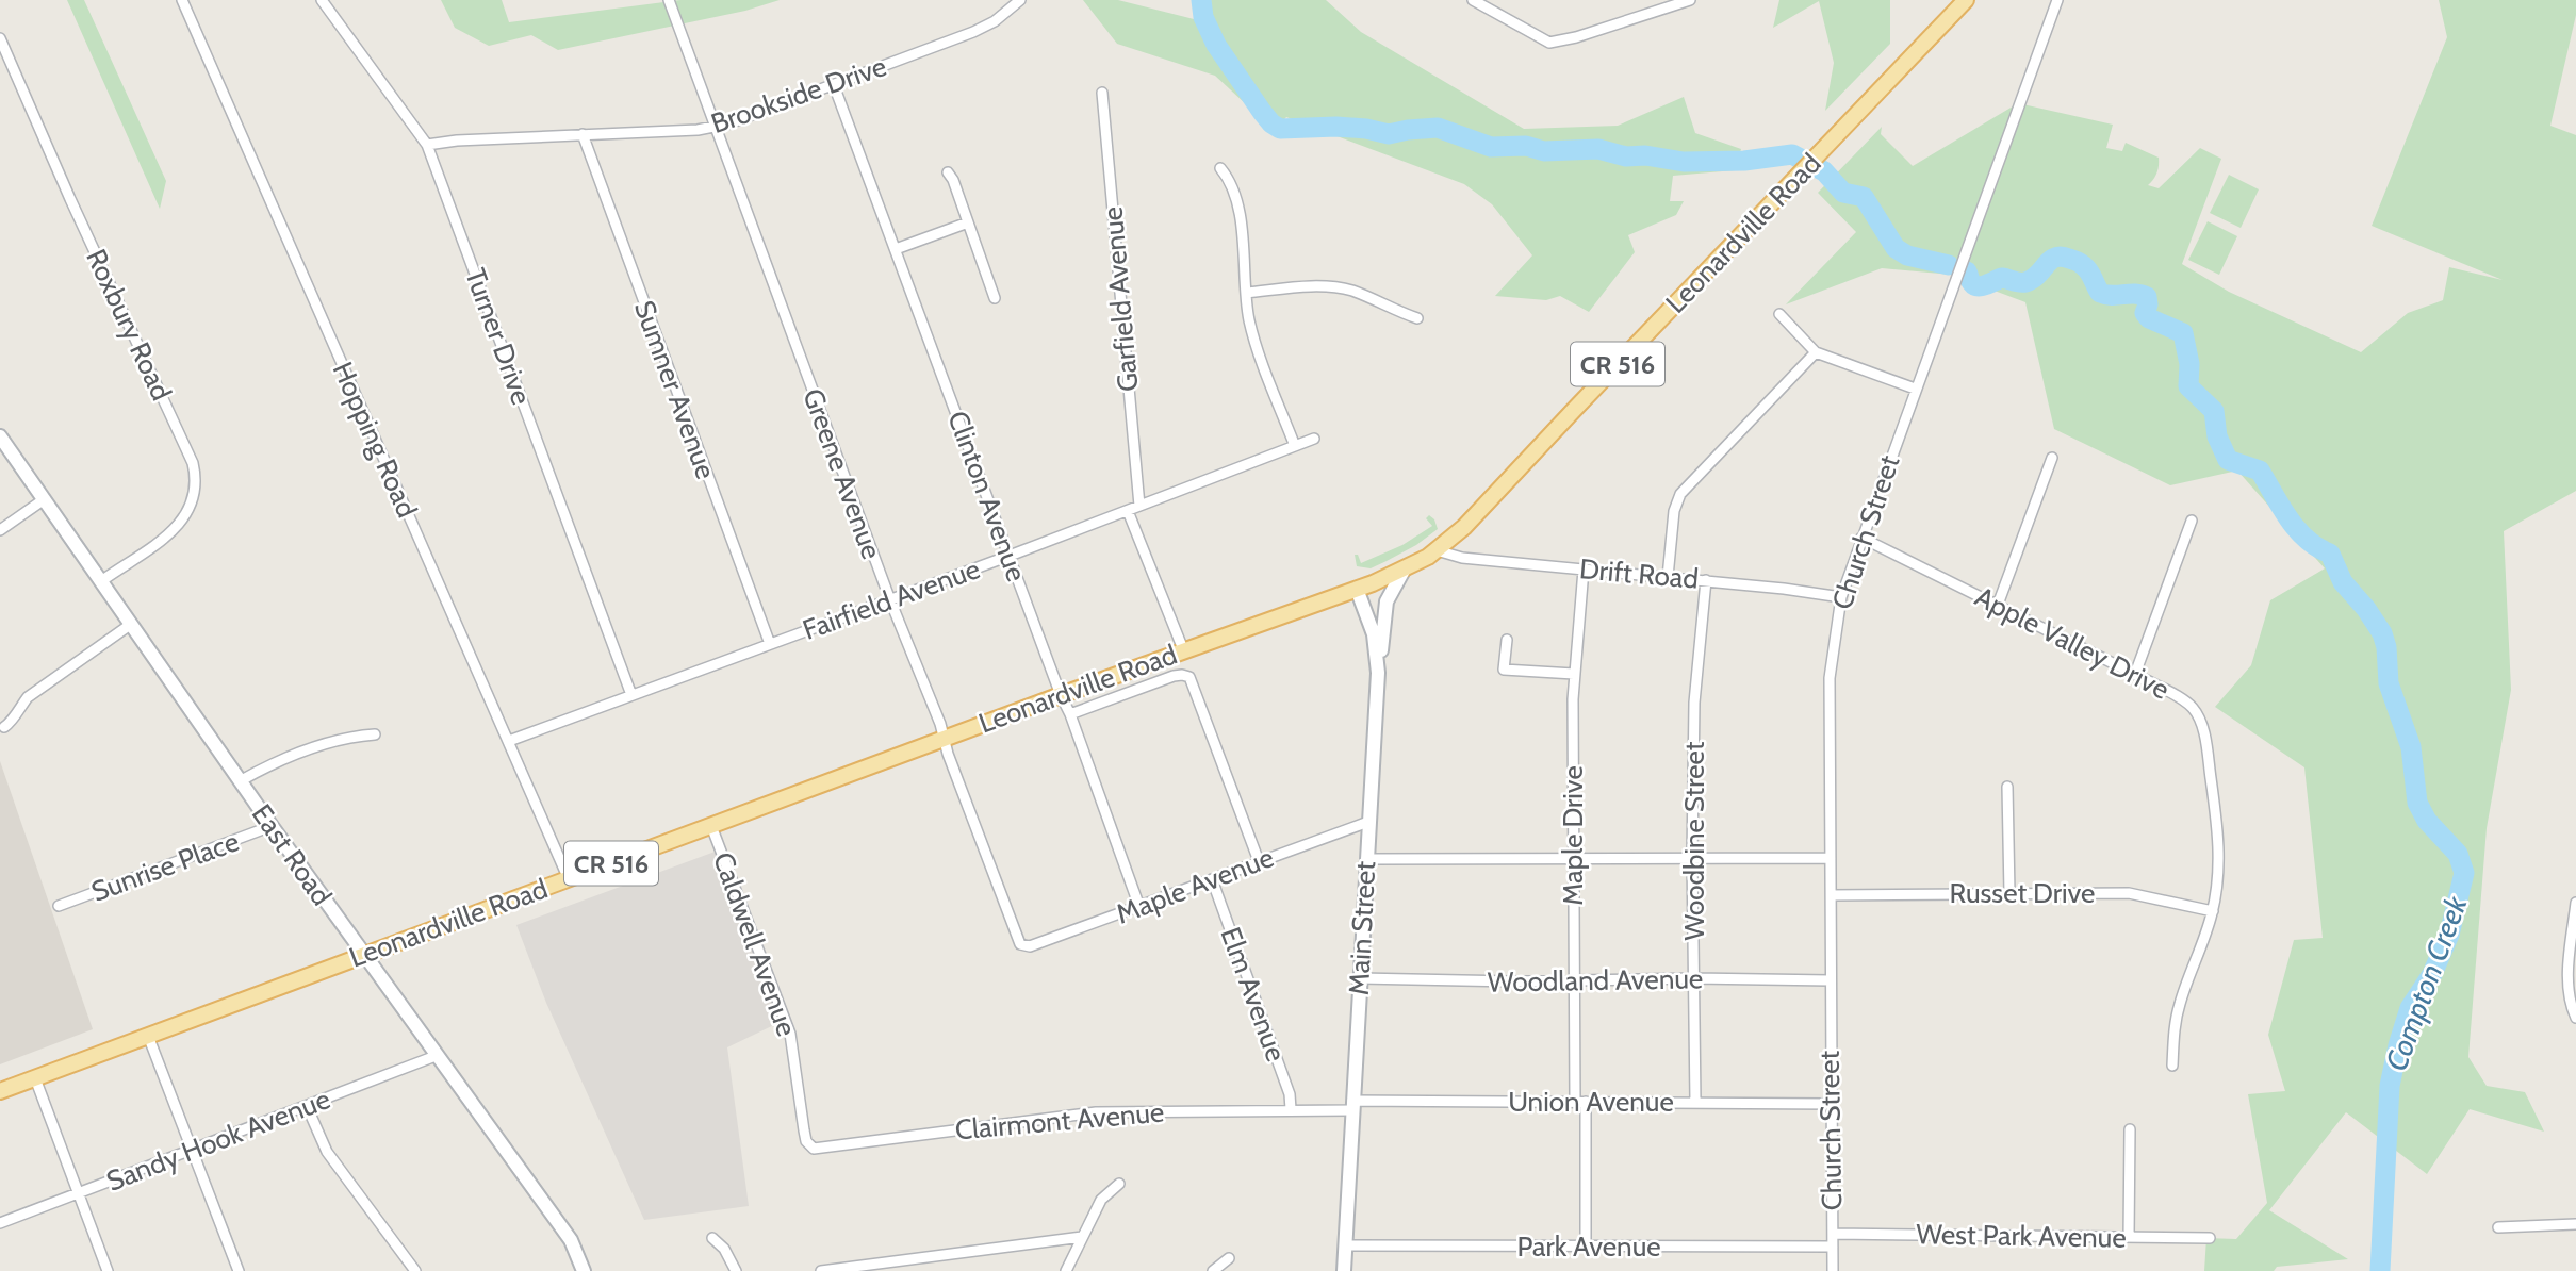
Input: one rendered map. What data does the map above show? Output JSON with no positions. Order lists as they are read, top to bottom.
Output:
{
  "streets": {
    "main road": ["Leonardville Road", "CR 516"],
    "street": [
      "Brookside Drive",
      "Garfield Avenue",
      "Roxbury Road",
      "Turner Drive",
      "Sumner Avenue",
      "Hopping Road",
      "Greene Avenue",
      "Clinton Avenue",
      "Church Street",
      "Drift Road",
      "Fairfield Avenue",
      "Apple Valley Drive",
      "Maple Drive",
      "Woodbine Street",
      "East Road",
      "Sunrise Place",
      "Maple Avenue",
      "Russet Drive",
      "Main Street",
      "Caldwell Avenue",
      "Woodland Avenue",
      "Elm Avenue",
      "Union Avenue",
      "Clairmont Avenue",
      "Sandy Hook Avenue",
      "West Park Avenue",
      "Park Avenue"
    ]
  },
  "crossings": [
    ["Brookside Drive", "Turner Drive"],
    ["Brookside Drive", "Sumner Avenue"],
    ["Brookside Drive", "Greene Avenue"],
    ["Brookside Drive", "Clinton Avenue"],
    ["Leonardville Road", "Hopping Road"],
    ["Leonardville Road", "Greene Avenue"],
    ["Leonardville Road", "Clinton Avenue"],
    ["Leonardville Road", "Drift Road"],
    ["Leonardville Road", "East Road"],
    ["Leonardville Road", "Main Street"],
    ["Leonardville Road", "Caldwell Avenue"],
    ["Garfield Avenue", "Fairfield Avenue"],
    ["Roxbury Road", "East Road"],
    ["Turner Drive", "Fairfield Avenue"],
    ["Sumner Avenue", "Fairfield Avenue"],
    ["Hopping Road", "Fairfield Avenue"],
    ["Greene Avenue", "Fairfield Avenue"],
    ["Greene Avenue", "Maple Avenue"],
    ["Clinton Avenue", "Fairfield Avenue"],
    ["Clinton Avenue", "Maple Avenue"],
    ["Church Street", "Drift Road"],
    ["Church Street", "Apple Valley Drive"],
    ["Church Street", "Russet Drive"],
    ["Church Street", "Woodland Avenue"],
    ["Church Street", "Union Avenue"],
    ["Church Street", "West Park Avenue"],
    ["Church Street", "Park Avenue"],
    ["Drift Road", "Maple Drive"],
    ["Drift Road", "Woodbine Street"],
    ["Apple Valley Drive", "Russet Drive"],
    ["Maple Drive", "Woodland Avenue"],
    ["Maple Drive", "Union Avenue"],
    ["Maple Drive", "Park Avenue"],
    ["Woodbine Street", "Woodland Avenue"],
    ["Woodbine Street", "Union Avenue"],
    ["East Road", "Sunrise Place"],
    ["East Road", "Sandy Hook Avenue"],
    ["Maple Avenue", "Main Street"],
    ["Maple Avenue", "Elm Avenue"],
    ["Main Street", "Woodland Avenue"],
    ["Main Street", "Union Avenue"],
    ["Main Street", "Clairmont Avenue"],
    ["Main Street", "Park Avenue"],
    ["Caldwell Avenue", "Clairmont Avenue"],
    ["Elm Avenue", "Clairmont Avenue"],
    ["Union Avenue", "Clairmont Avenue"]
  ],
  "water": ["Compton Creek"]
}
